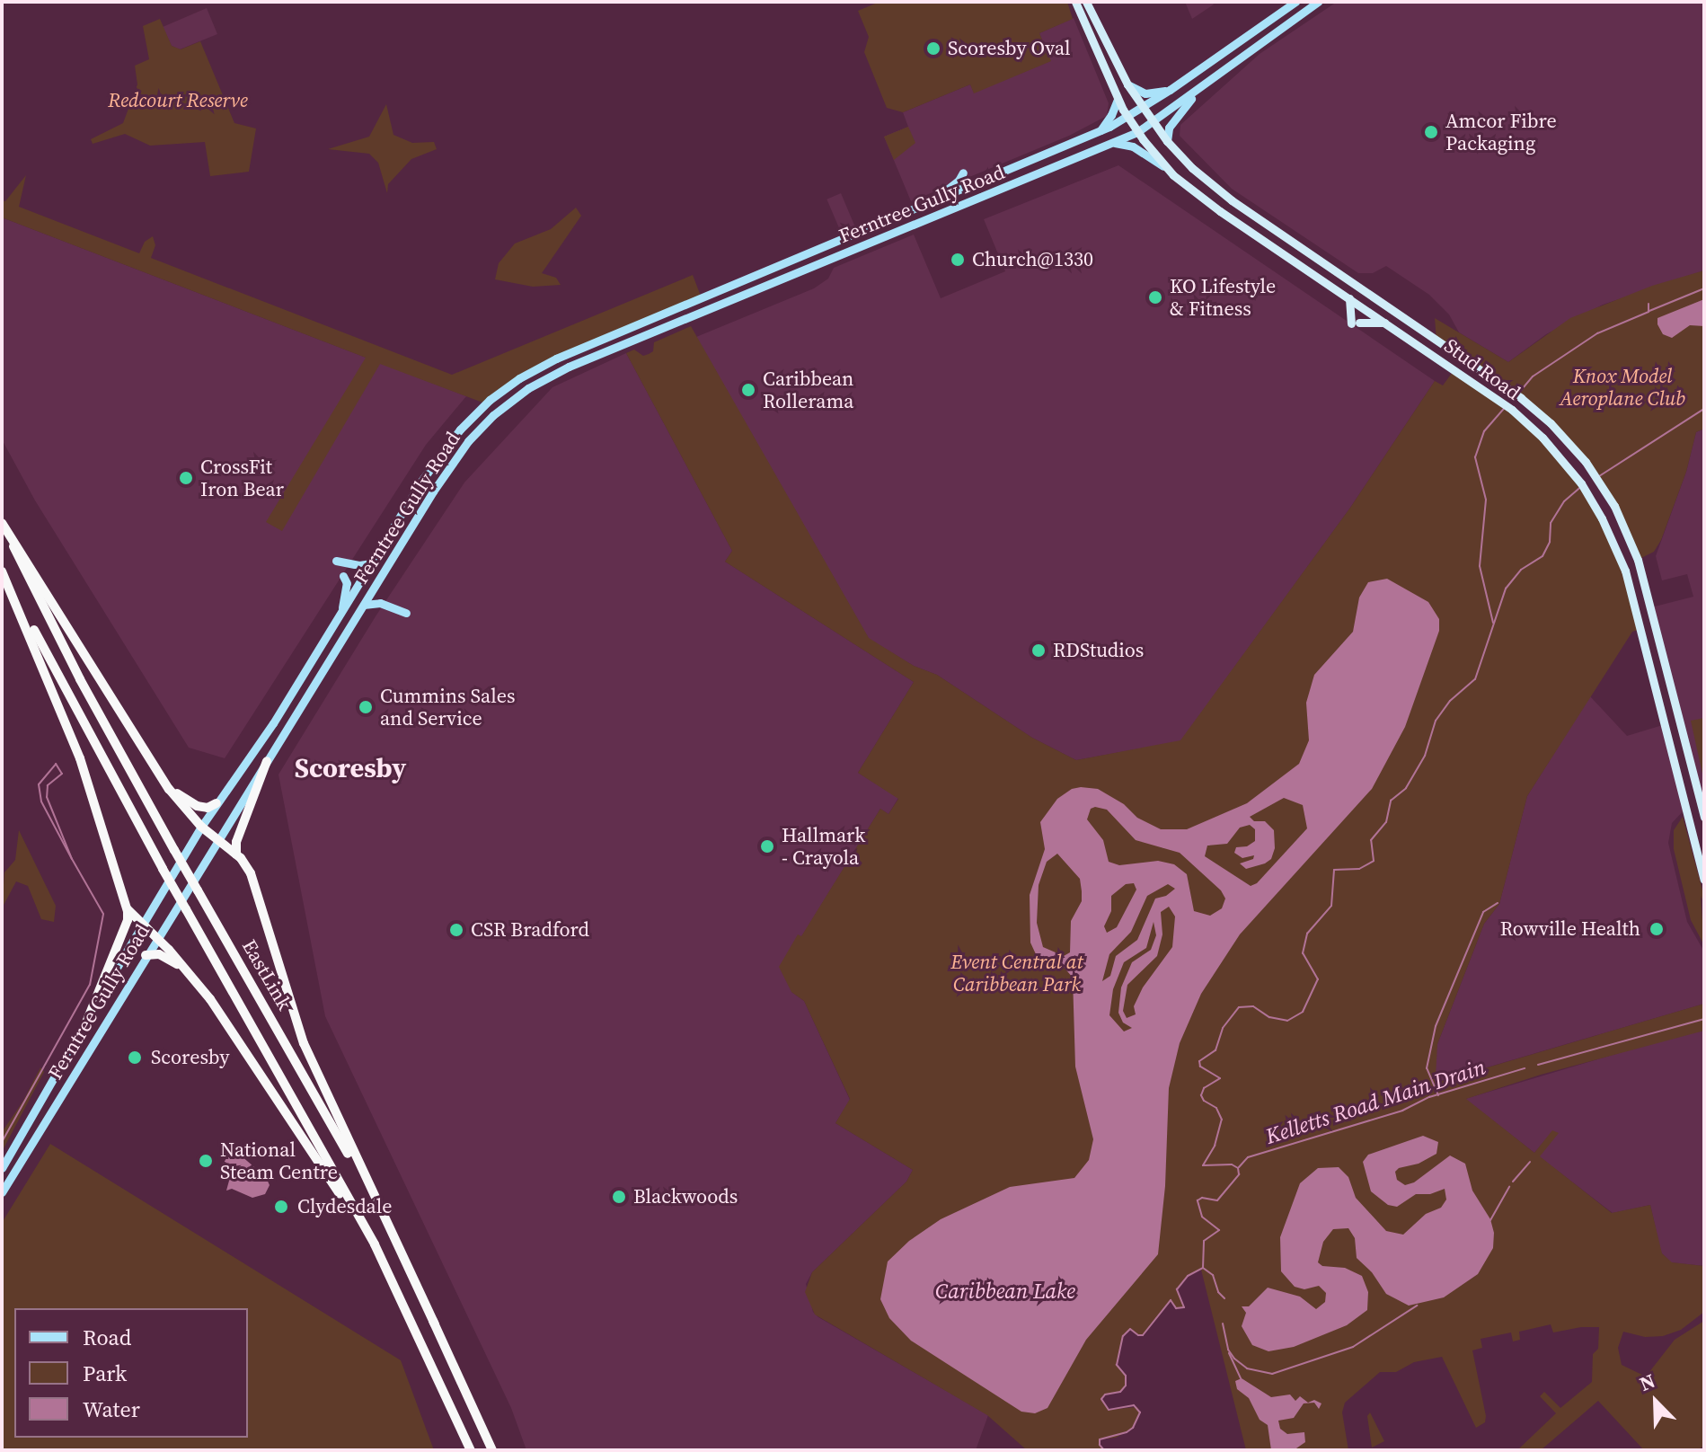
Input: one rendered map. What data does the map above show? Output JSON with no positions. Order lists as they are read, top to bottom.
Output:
{
  "streets": {
    "highway": ["Stud Road", "EastLink"],
    "main road": ["Ferntree Gully Road"]
  },
  "crossings": [
    ["Ferntree Gully Road", "Stud Road"]
  ],
  "districts": ["Scoresby"],
  "water": ["Kelletts Road Main Drain", "Caribbean Lake"],
  "parks": ["Redcourt Reserve", "Knox Model Aeroplane Club", "Event Central at Caribbean Park"],
  "places": [
    "Scoresby Oval",
    "Amcor Fibre Packaging",
    "Church@1330",
    "KO Lifestyle & Fitness",
    "Caribbean Rollerama",
    "CrossFit Iron Bear",
    "RDStudios",
    "Cummins Sales and Service",
    "Hallmark - Crayola",
    "Rowville Health",
    "CSR Bradford",
    "Scoresby",
    "National Steam Centre",
    "Blackwoods",
    "Clydesdale"
  ],
  "legend": ["Road", "Park", "Water"],
  "north": "top left"
}
